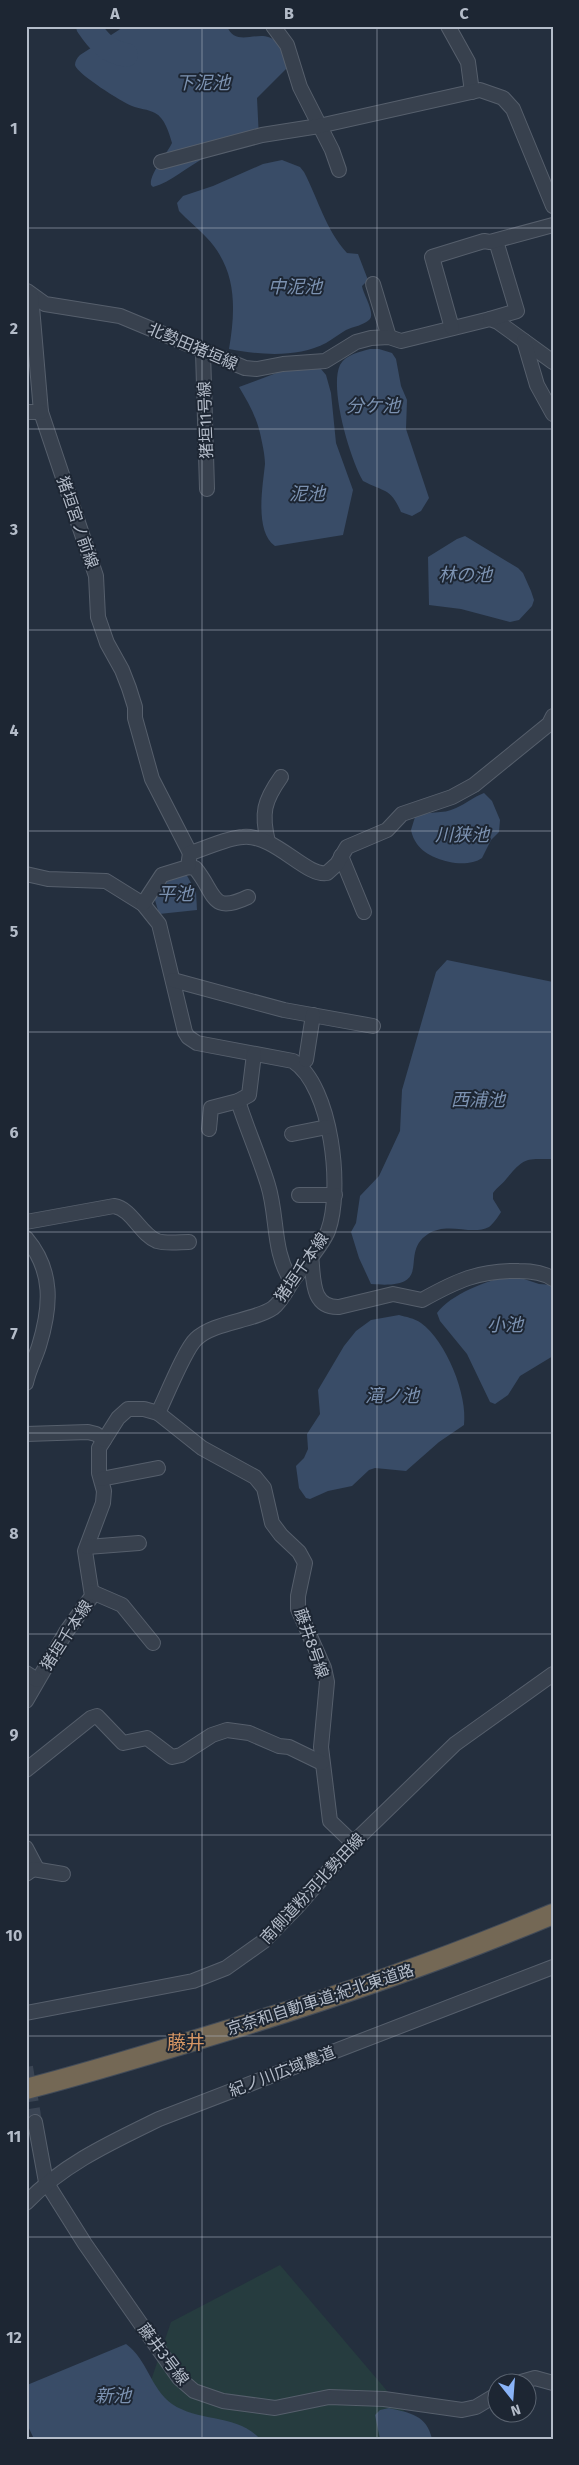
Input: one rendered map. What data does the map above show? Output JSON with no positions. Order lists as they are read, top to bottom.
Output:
{
  "streets": {
    "highway": ["京奈和自動車道;紀北東道路"],
    "street": [
      "北勢田猪垣線",
      "猪垣11号線",
      "猪垣宮ノ前線",
      "猪垣千本線",
      "藤井8号線",
      "南側道粉河北勢田線",
      "紀ノ川広域農道",
      "藤井3号線"
    ]
  },
  "crossings": [
    ["北勢田猪垣線", "猪垣11号線"],
    ["北勢田猪垣線", "猪垣宮ノ前線"],
    ["猪垣千本線", "藤井8号線"],
    ["藤井8号線", "南側道粉河北勢田線"],
    ["紀ノ川広域農道", "藤井3号線"]
  ],
  "districts": ["藤井"],
  "water": [
    "下泥池",
    "中泥池",
    "分ケ池",
    "泥池",
    "林の池",
    "川狭池",
    "平池",
    "西浦池",
    "小池",
    "滝ノ池",
    "新池"
  ],
  "north": "bottom",
  "grid": {
    "columns": ["A", "B", "C"],
    "rows": [
      "1",
      "2",
      "3",
      "4",
      "5",
      "6",
      "7",
      "8",
      "9",
      "10",
      "11",
      "12"
    ]
  }
}
